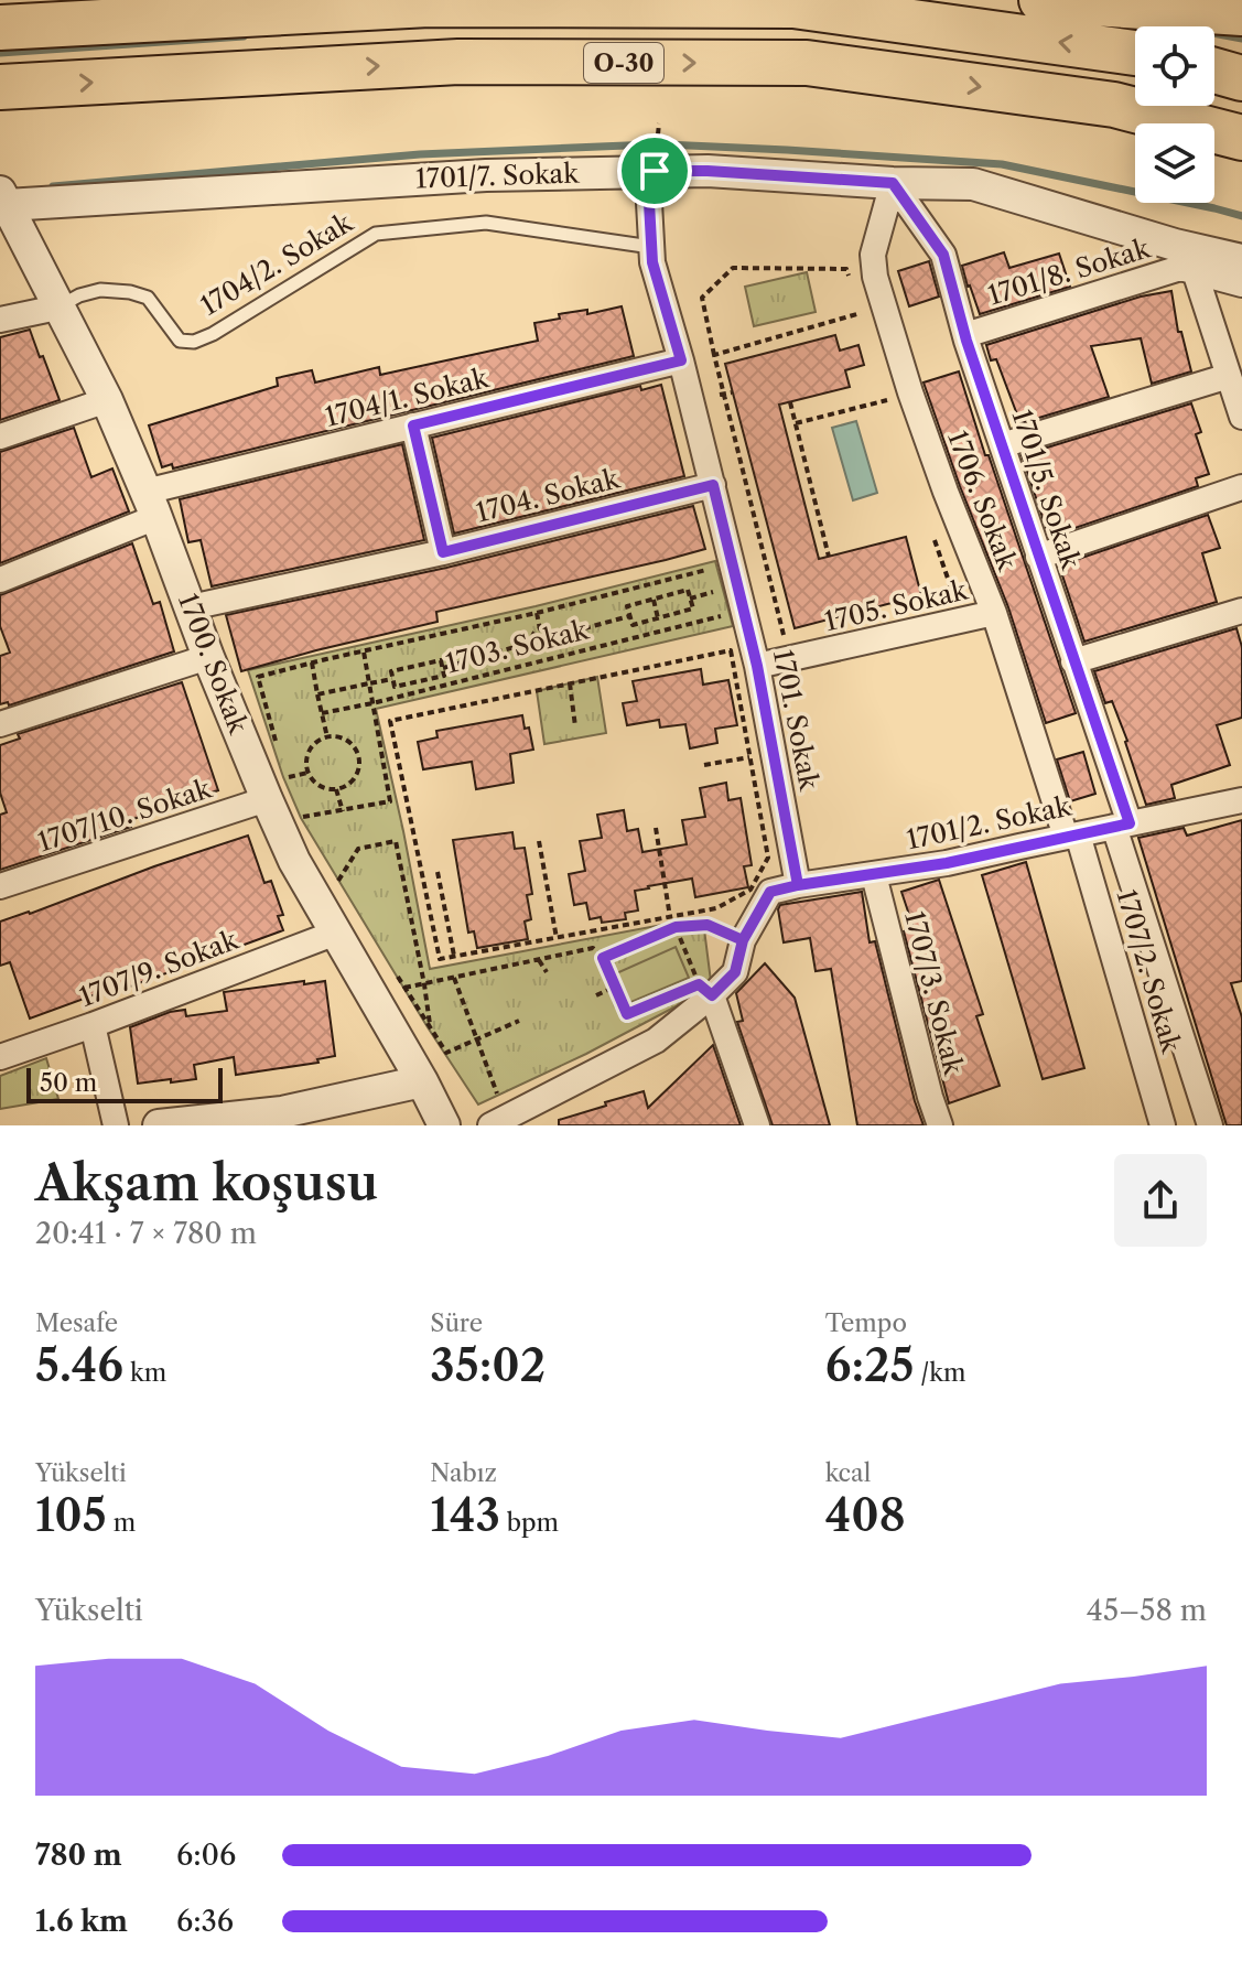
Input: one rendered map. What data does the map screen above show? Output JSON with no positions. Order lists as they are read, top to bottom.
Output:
{
  "streets": {
    "highway": ["O-30"],
    "street": [
      "1701/7. Sokak",
      "1701/8. Sokak",
      "1704/1. Sokak",
      "1701/5. Sokak",
      "1704. Sokak",
      "1706. Sokak",
      "1705. Sokak",
      "1700. Sokak",
      "1701. Sokak",
      "1707/10. Sokak",
      "1701/2. Sokak",
      "1707/9. Sokak",
      "1707/2. Sokak",
      "1707/3. Sokak"
    ],
    "lane": ["1704/2. Sokak"],
    "path": ["1703. Sokak"]
  },
  "crossings": [
    ["1701/7. Sokak", "1701/5. Sokak"],
    ["1701/7. Sokak", "1706. Sokak"],
    ["1701/7. Sokak", "1700. Sokak"],
    ["1701/7. Sokak", "1701. Sokak"],
    ["1704/2. Sokak", "1700. Sokak"],
    ["1704/2. Sokak", "1701. Sokak"],
    ["1701/8. Sokak", "1701/5. Sokak"],
    ["1704/1. Sokak", "1700. Sokak"],
    ["1704/1. Sokak", "1701. Sokak"],
    ["1701/5. Sokak", "1706. Sokak"],
    ["1701/5. Sokak", "1701/2. Sokak"],
    ["1701/5. Sokak", "1707/2. Sokak"],
    ["1704. Sokak", "1700. Sokak"],
    ["1704. Sokak", "1701. Sokak"],
    ["1706. Sokak", "1705. Sokak"],
    ["1706. Sokak", "1701/2. Sokak"],
    ["1706. Sokak", "1707/2. Sokak"],
    ["1705. Sokak", "1701. Sokak"],
    ["1700. Sokak", "1707/10. Sokak"],
    ["1700. Sokak", "1707/9. Sokak"],
    ["1701. Sokak", "1701/2. Sokak"],
    ["1701/2. Sokak", "1707/2. Sokak"],
    ["1701/2. Sokak", "1707/3. Sokak"]
  ],
  "scale_bar": "50 m",
  "page": {
    "scale": "50 m",
    "heading": ["Akşam koşusu", "20:41 · 7 × 780 m"],
    "stats": [
      ["Mesafe", "5.46 km"],
      ["Süre", "35:02"],
      ["Tempo", "6:25 /km"],
      ["Yükselti", "105 m"],
      ["Nabız", "143 bpm"],
      ["kcal", "408"]
    ],
    "chart": ["Yükselti", "45–58 m"],
    "list": [
      {
        "name": "780 m",
        "note": "6:06"
      },
      {
        "name": "1.6 km",
        "note": "6:36"
      }
    ]
  }
}
